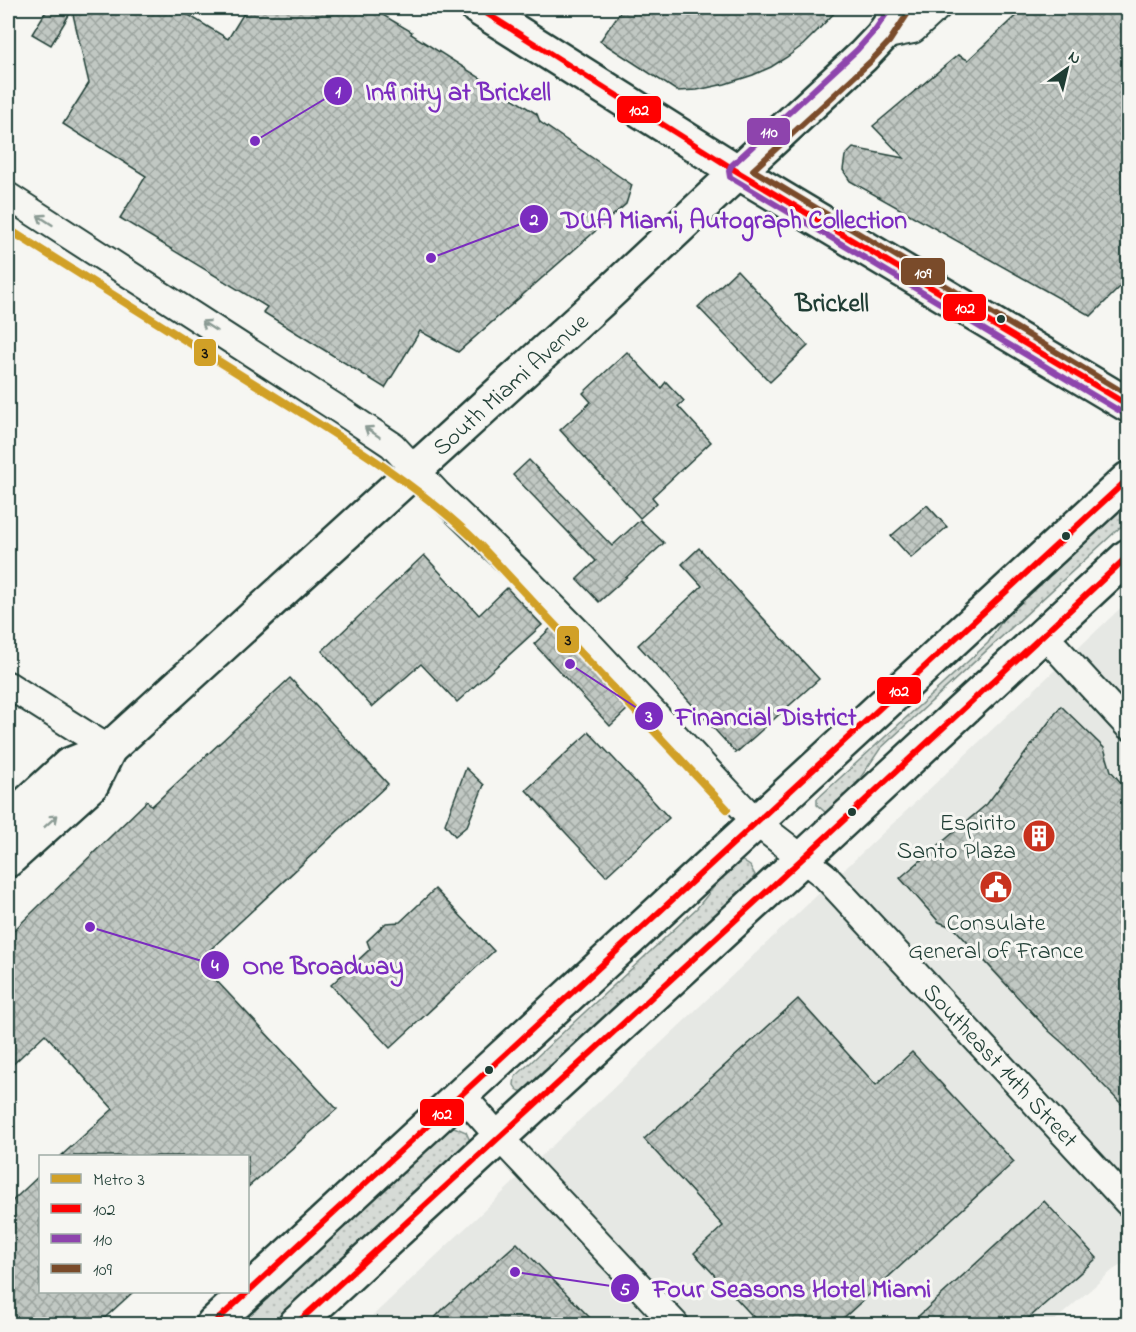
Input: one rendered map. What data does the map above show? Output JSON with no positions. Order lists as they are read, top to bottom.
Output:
{
  "streets": {
    "main road": ["South Miami Avenue"],
    "street": ["Southeast 14th Street"]
  },
  "crossings": [
    ["South Miami Avenue", "Southeast 14th Street"]
  ],
  "districts": ["Brickell"],
  "places": {
    "other": [
      "Infinity at Brickell",
      "DUA Miami, Autograph Collection",
      "Financial District",
      "One Broadway",
      "Four Seasons Hotel Miami"
    ],
    "building": ["Espirito Santo Plaza"],
    "public building": ["Consulate General of France"]
  },
  "lines": [
    "transit line 102",
    "transit line 110",
    "transit line 109",
    "metro line 3"
  ],
  "legend": [
    "Metro 3",
    "102",
    "110",
    "109"
  ],
  "north": "top right"
}
